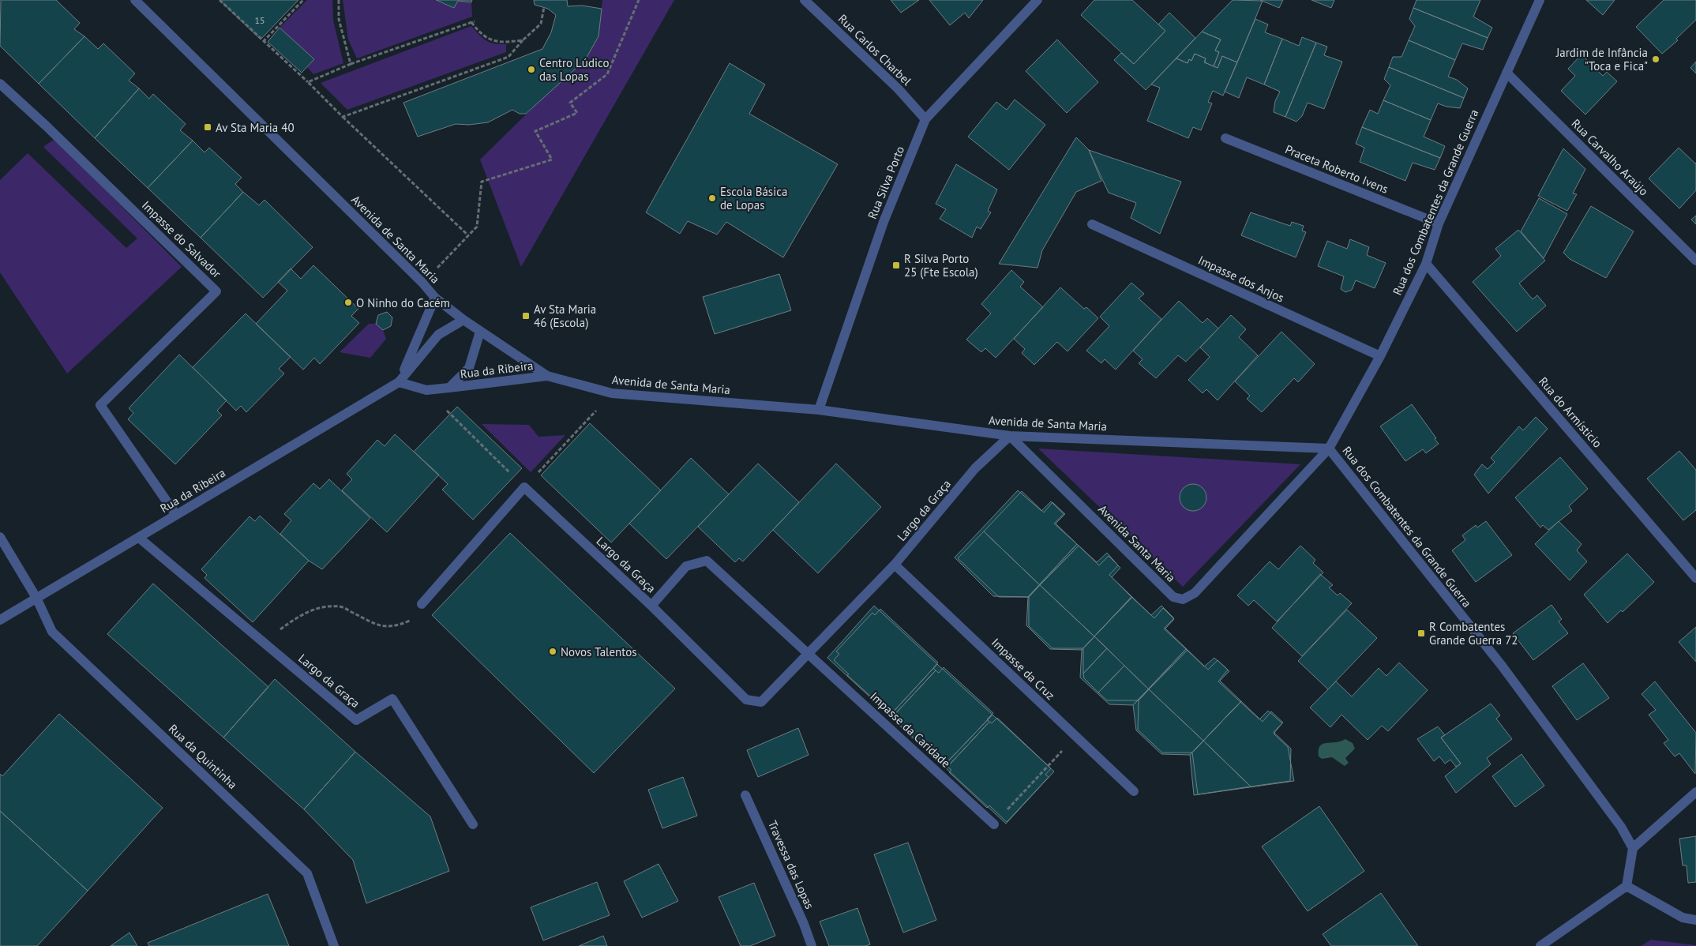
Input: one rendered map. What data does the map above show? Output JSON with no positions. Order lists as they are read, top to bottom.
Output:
{
  "streets": {
    "street": [
      "Rua Carlos Charbel",
      "Rua Carvalho Araújo",
      "Praceta Roberto Ivens",
      "Rua Silva Porto",
      "Rua dos Combatentes da Grande Guerra",
      "Impasse do Salvador",
      "Avenida de Santa Maria",
      "Impasse dos Anjos",
      "Rua da Ribeira",
      "Rua do Armísticio",
      "Largo da Graça",
      "Avenida Santa Maria",
      "Impasse da Cruz",
      "Impasse da Caridade",
      "Rua da Quintinha",
      "Travessa das Lopas"
    ]
  },
  "crossings": [
    ["Rua Carlos Charbel", "Rua Silva Porto"],
    ["Rua Carvalho Araújo", "Rua dos Combatentes da Grande Guerra"],
    ["Praceta Roberto Ivens", "Rua dos Combatentes da Grande Guerra"],
    ["Rua Silva Porto", "Avenida de Santa Maria"],
    ["Rua dos Combatentes da Grande Guerra", "Avenida de Santa Maria"],
    ["Rua dos Combatentes da Grande Guerra", "Impasse dos Anjos"],
    ["Rua dos Combatentes da Grande Guerra", "Rua do Armísticio"],
    ["Rua dos Combatentes da Grande Guerra", "Avenida Santa Maria"],
    ["Impasse do Salvador", "Rua da Ribeira"],
    ["Avenida de Santa Maria", "Rua da Ribeira"],
    ["Avenida de Santa Maria", "Largo da Graça"],
    ["Avenida de Santa Maria", "Avenida Santa Maria"],
    ["Rua da Ribeira", "Largo da Graça"],
    ["Rua da Ribeira", "Rua da Quintinha"],
    ["Largo da Graça", "Avenida Santa Maria"],
    ["Largo da Graça", "Impasse da Cruz"],
    ["Largo da Graça", "Impasse da Caridade"]
  ],
  "places": {
    "other": [
      "Jardim de Infância \"Toca e Fica\"",
      "Centro Lúdico das Lopas",
      "Escola Básica de Lopas",
      "O Ninho do Cacém",
      "Novos Talentos"
    ],
    "transit": [
      "Av Sta Maria 40",
      "R Silva Porto 25 (Fte Escola)",
      "Av Sta Maria 46 (Escola)",
      "R Combatentes Grande Guerra 72"
    ]
  },
  "house_numbers": ["15"]
}
